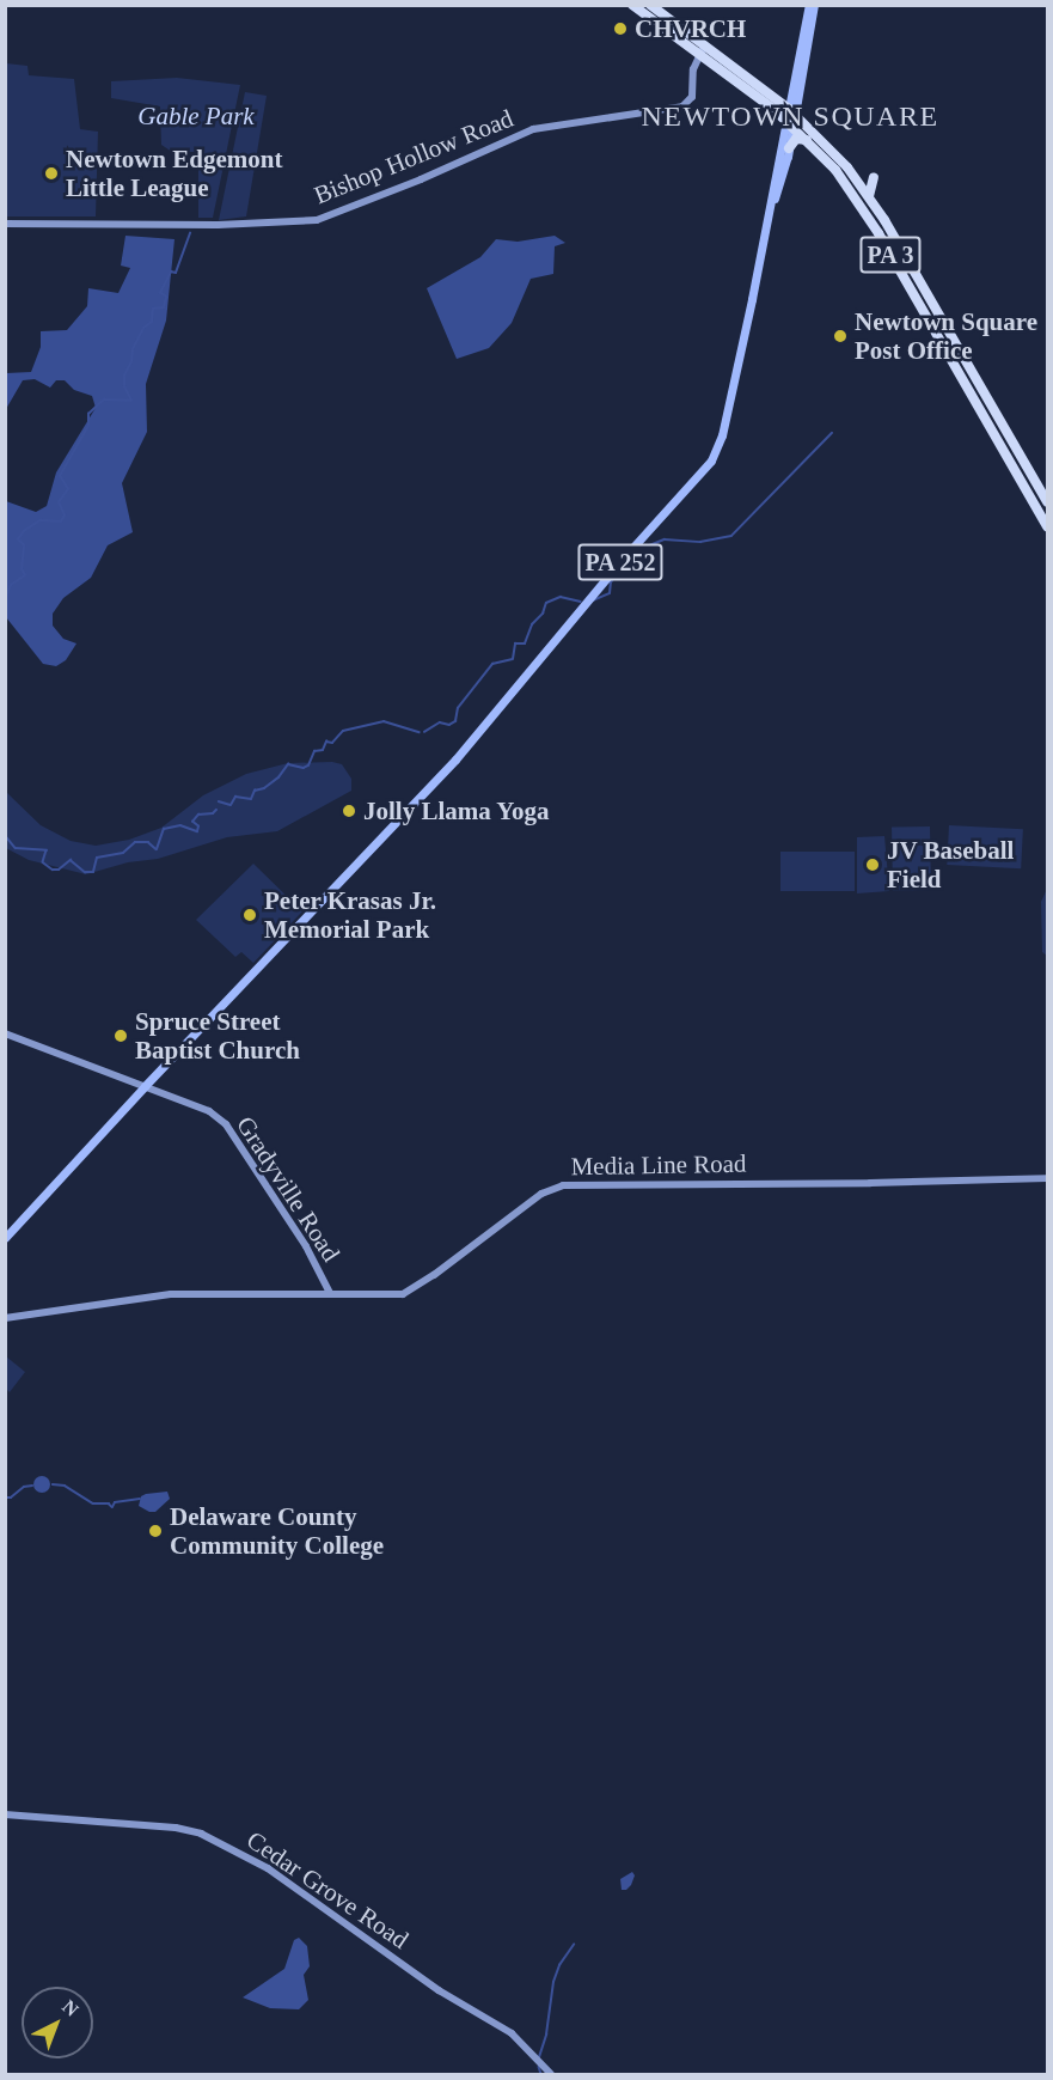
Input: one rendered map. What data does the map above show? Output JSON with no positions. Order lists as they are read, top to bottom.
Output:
{
  "streets": {
    "highway": ["PA 3"],
    "main road": ["PA 252"],
    "street": [
      "Bishop Hollow Road",
      "Media Line Road",
      "Gradyville Road",
      "Cedar Grove Road"
    ]
  },
  "crossings": [
    ["Bishop Hollow Road", "PA 3"],
    ["PA 3", "PA 252"],
    ["PA 252", "Gradyville Road"],
    ["Media Line Road", "Gradyville Road"]
  ],
  "districts": ["NEWTOWN SQUARE"],
  "parks": ["Gable Park"],
  "places": [
    "CHVRCH",
    "Newtown Edgemont Little League",
    "Newtown Square Post Office",
    "Jolly Llama Yoga",
    "JV Baseball Field",
    "Peter Krasas Jr. Memorial Park",
    "Spruce Street Baptist Church",
    "Delaware County Community College"
  ],
  "north": "top right"
}
